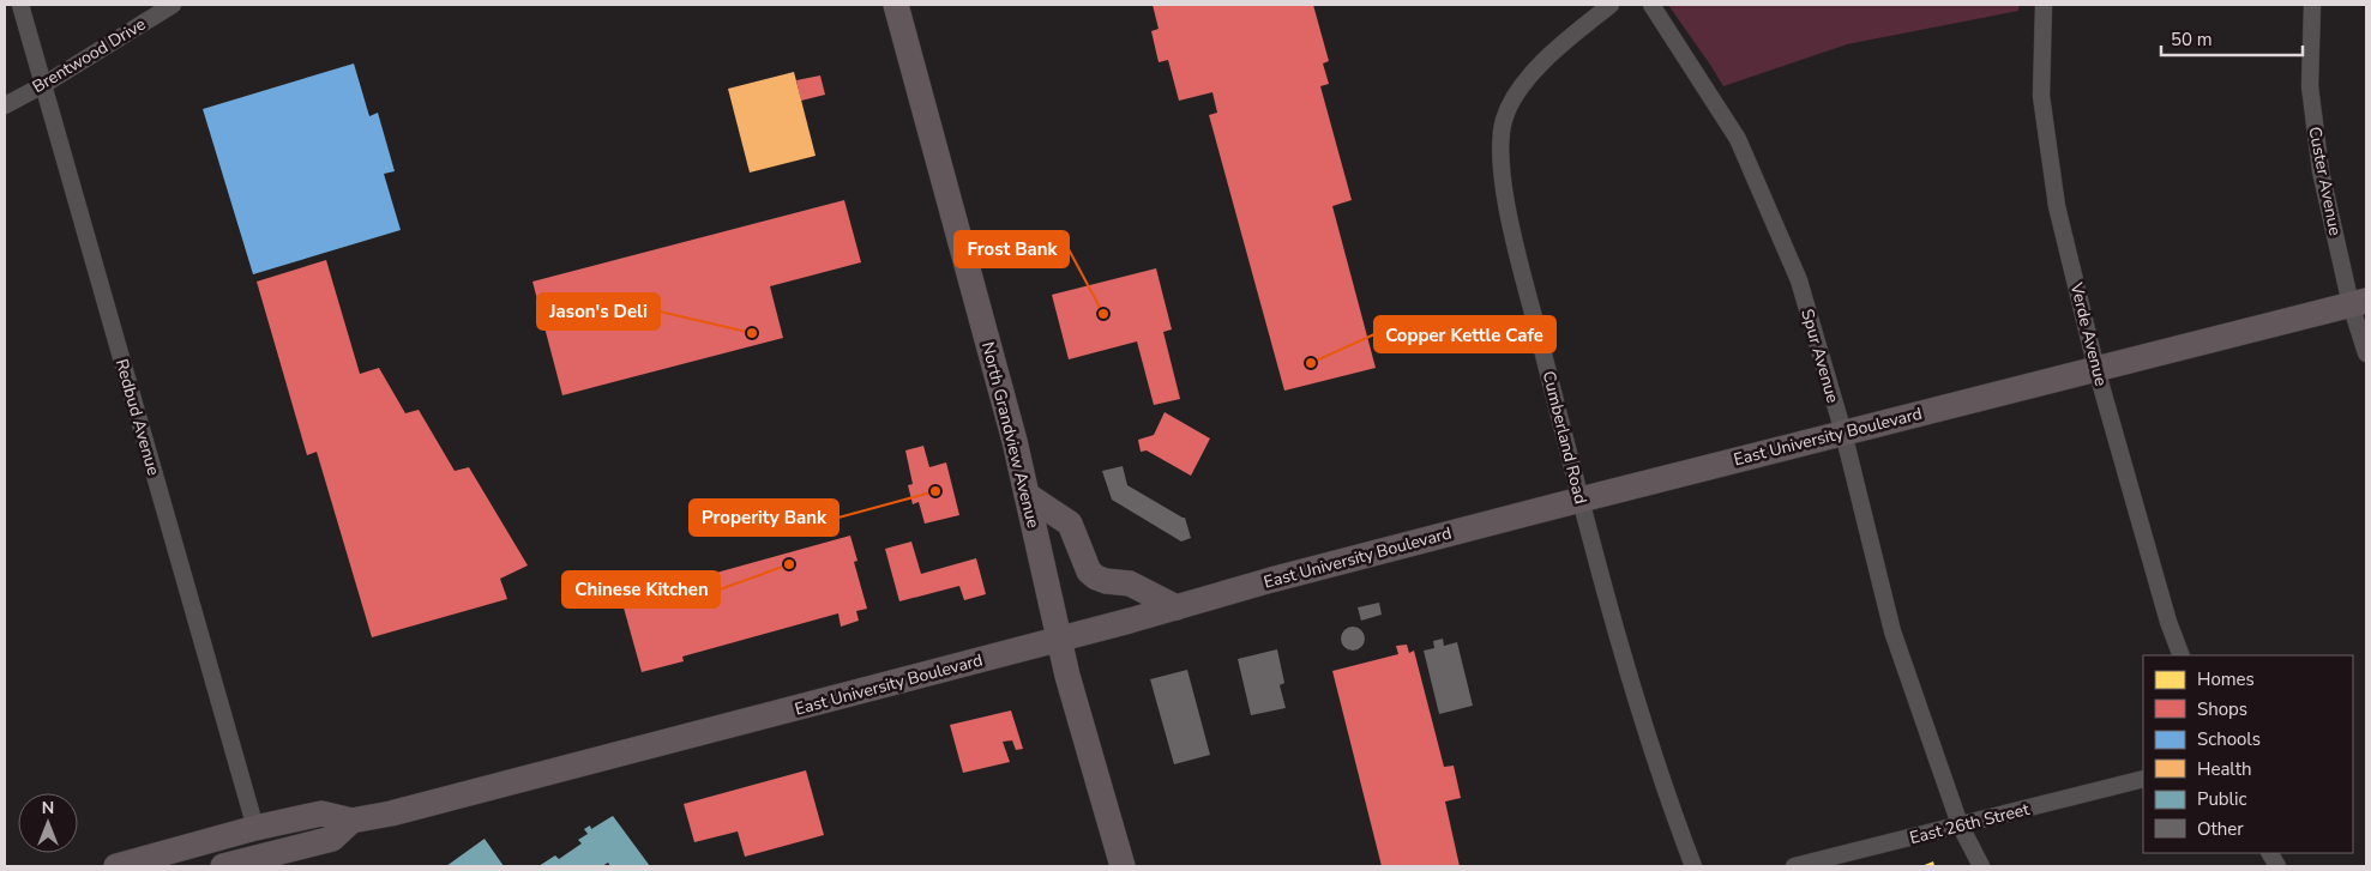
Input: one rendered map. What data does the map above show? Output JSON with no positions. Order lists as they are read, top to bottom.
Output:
{
  "streets": {
    "main road": ["North Grandview Avenue", "East University Boulevard"],
    "street": [
      "Brentwood Drive",
      "Custer Avenue",
      "Verde Avenue",
      "Spur Avenue",
      "Redbud Avenue",
      "Cumberland Road",
      "East 26th Street"
    ]
  },
  "crossings": [
    ["Brentwood Drive", "Redbud Avenue"],
    ["Custer Avenue", "East University Boulevard"],
    ["Verde Avenue", "East University Boulevard"],
    ["Spur Avenue", "East University Boulevard"],
    ["Spur Avenue", "East 26th Street"],
    ["Redbud Avenue", "East University Boulevard"],
    ["North Grandview Avenue", "East University Boulevard"],
    ["East University Boulevard", "Cumberland Road"]
  ],
  "places": [
    "Frost Bank",
    "Jason's Deli",
    "Copper Kettle Cafe",
    "Properity Bank",
    "Chinese Kitchen"
  ],
  "legend": [
    "Homes",
    "Shops",
    "Schools",
    "Health",
    "Public",
    "Other"
  ],
  "scale_bar": "50 m",
  "north": "top"
}
